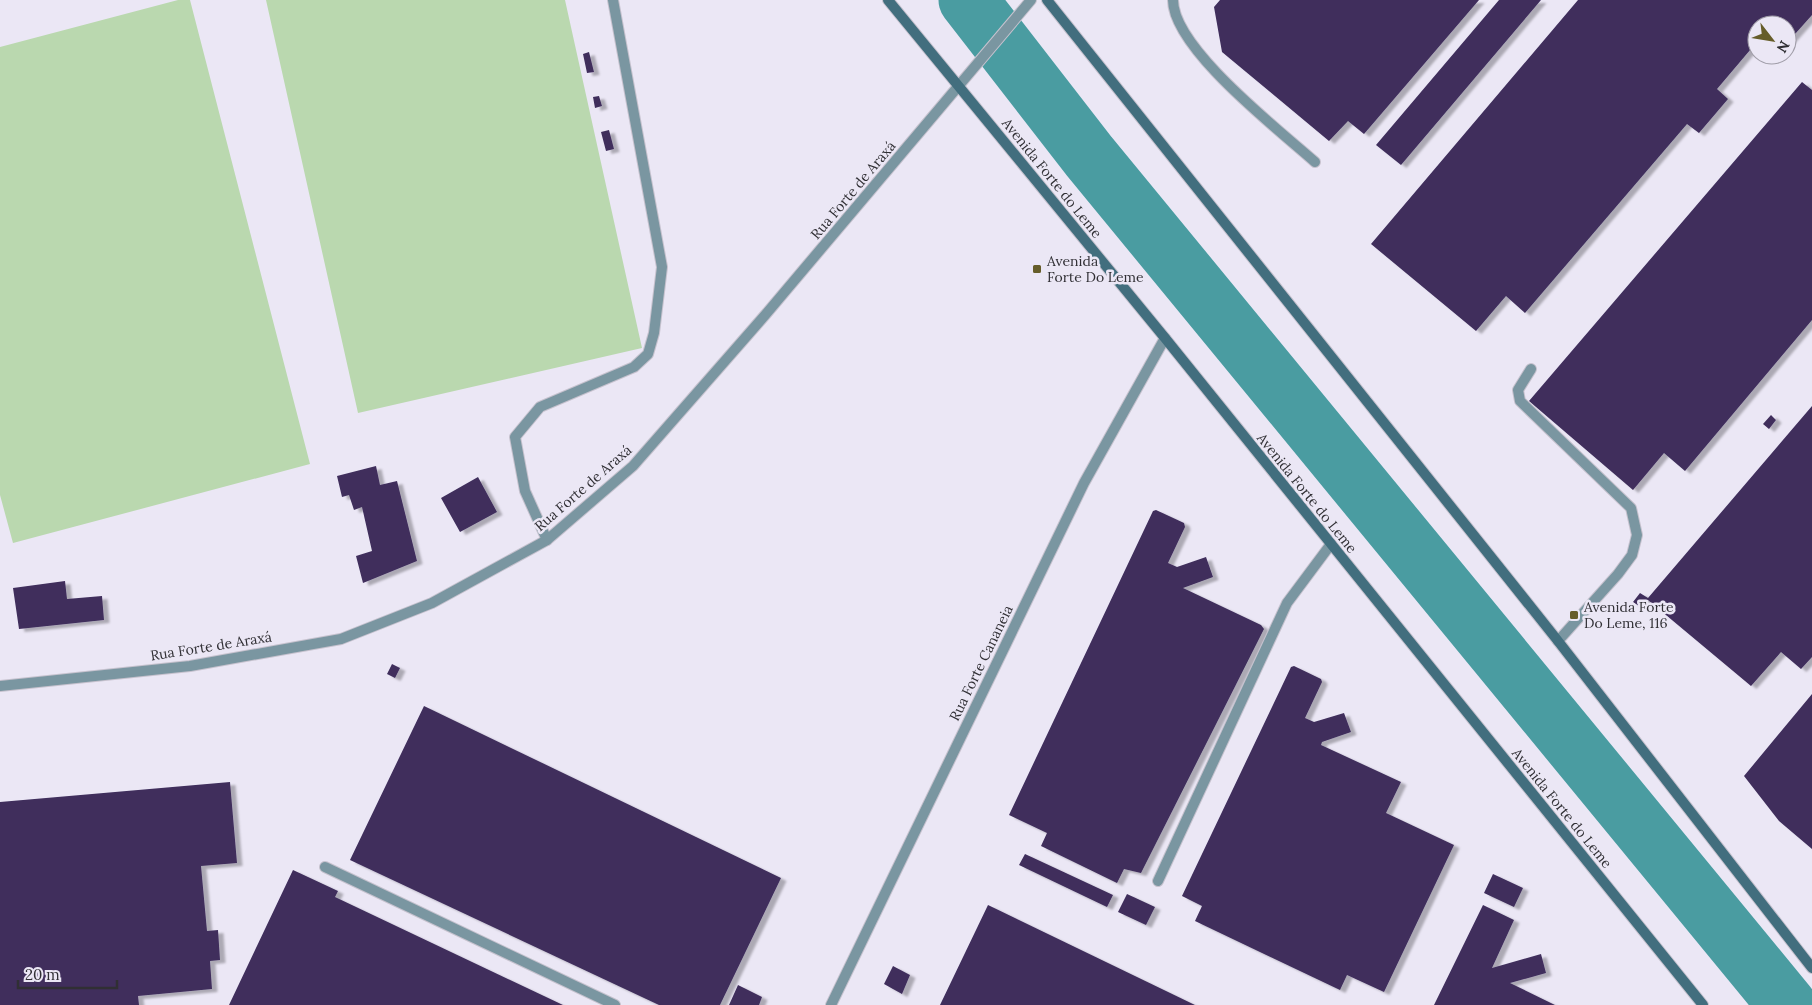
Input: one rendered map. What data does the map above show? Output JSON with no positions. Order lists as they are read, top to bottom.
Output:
{
  "streets": {
    "main road": ["Avenida Forte do Leme"],
    "street": ["Rua Forte de Araxá", "Rua Forte Cananeia"]
  },
  "crossings": [
    ["Avenida Forte do Leme", "Rua Forte de Araxá"],
    ["Avenida Forte do Leme", "Rua Forte Cananeia"]
  ],
  "places": {
    "transit": ["Avenida Forte Do Leme", "Avenida Forte Do Leme, 116"]
  },
  "scale_bar": "20 m",
  "north": "bottom right"
}
